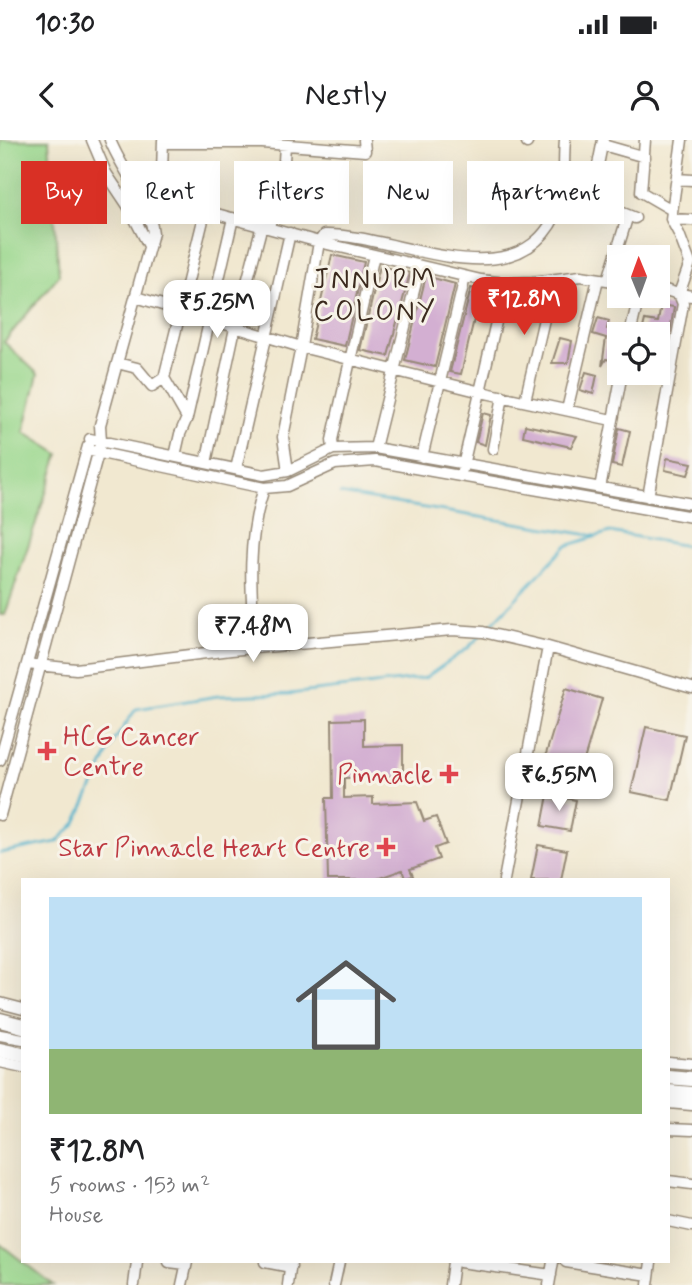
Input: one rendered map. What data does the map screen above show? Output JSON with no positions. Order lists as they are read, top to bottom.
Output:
{
  "districts": ["JNNURM COLONY"],
  "places": {
    "health": ["HCG Cancer Centre", "Pinnacle", "Star Pinnacle Heart Centre"]
  },
  "north": "top",
  "page": {
    "status": "10:30",
    "header": "Nestly",
    "chip": [
      "Buy",
      "Rent",
      "Filters",
      "New",
      "Apartment"
    ],
    "price": [
      "₹12.8M",
      "₹5.25M",
      "₹7.48M",
      "₹6.55M"
    ],
    "list": [
      {
        "name": "₹12.8M",
        "note": "5 rooms · 153 m² · House"
      }
    ]
  }
}
